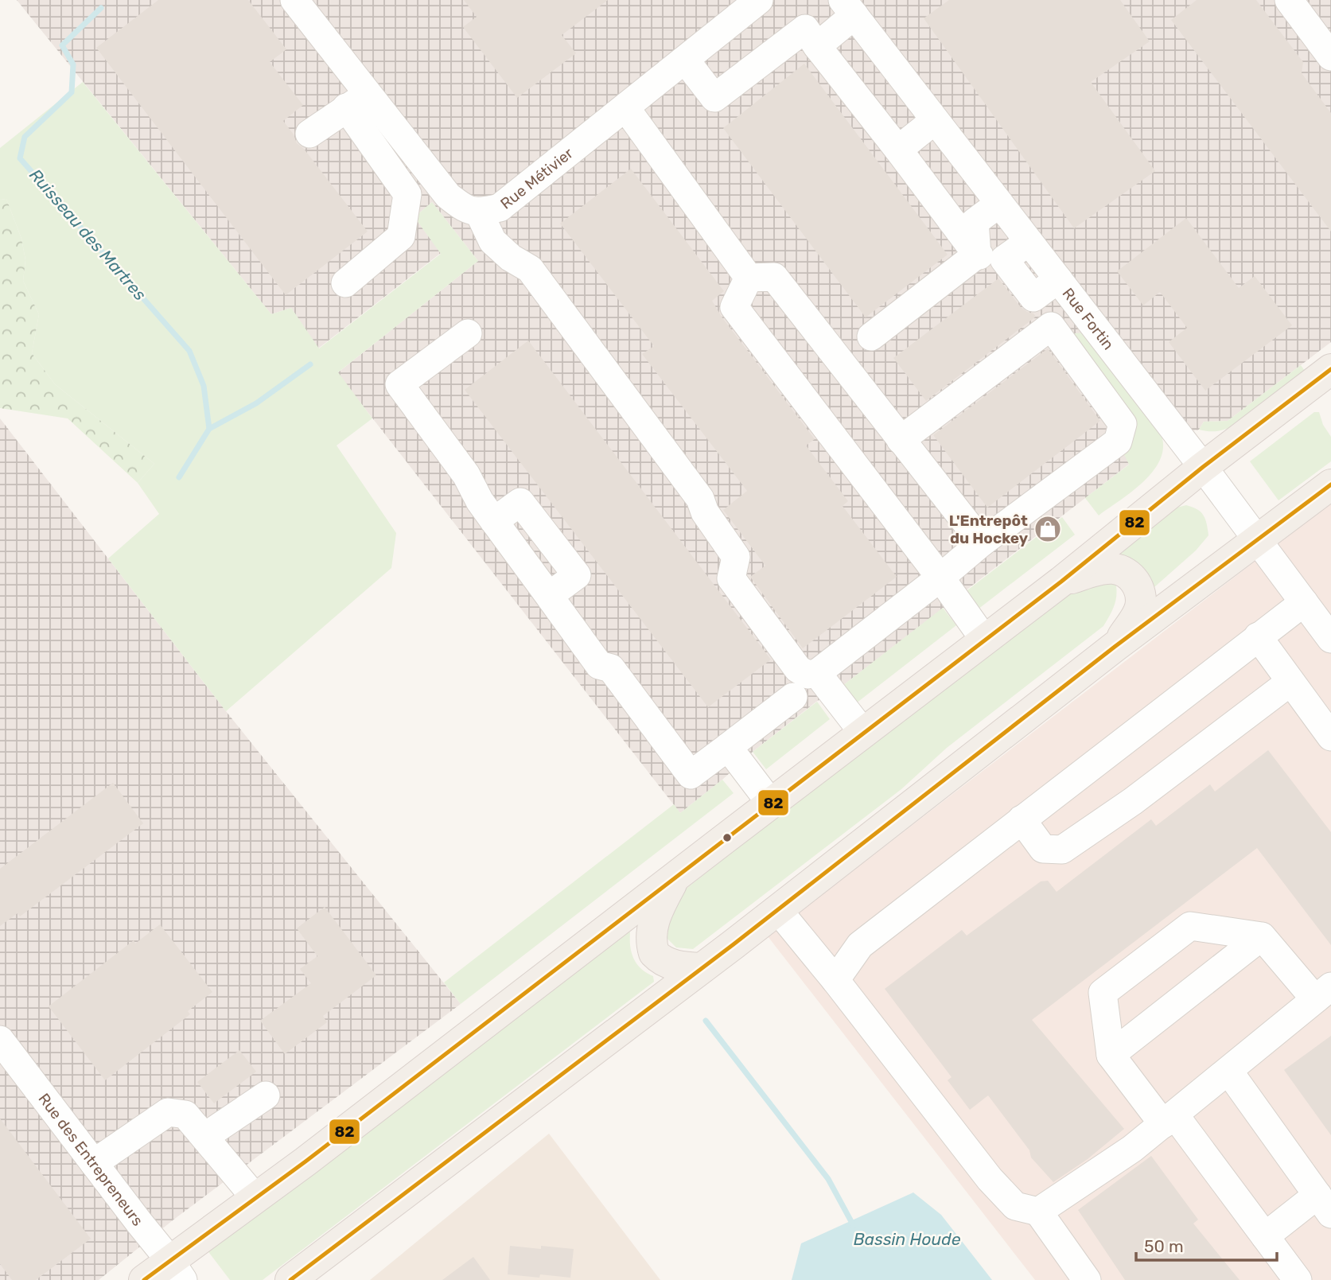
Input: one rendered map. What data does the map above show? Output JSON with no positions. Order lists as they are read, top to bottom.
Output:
{
  "streets": {
    "street": ["Rue Métivier", "Rue Fortin", "Rue des Entrepreneurs"]
  },
  "water": ["Ruisseau des Martres", "Bassin Houde"],
  "places": {
    "shop": ["L'Entrepôt du Hockey"]
  },
  "lines": ["transit line 82"],
  "scale_bar": "50 m"
}
